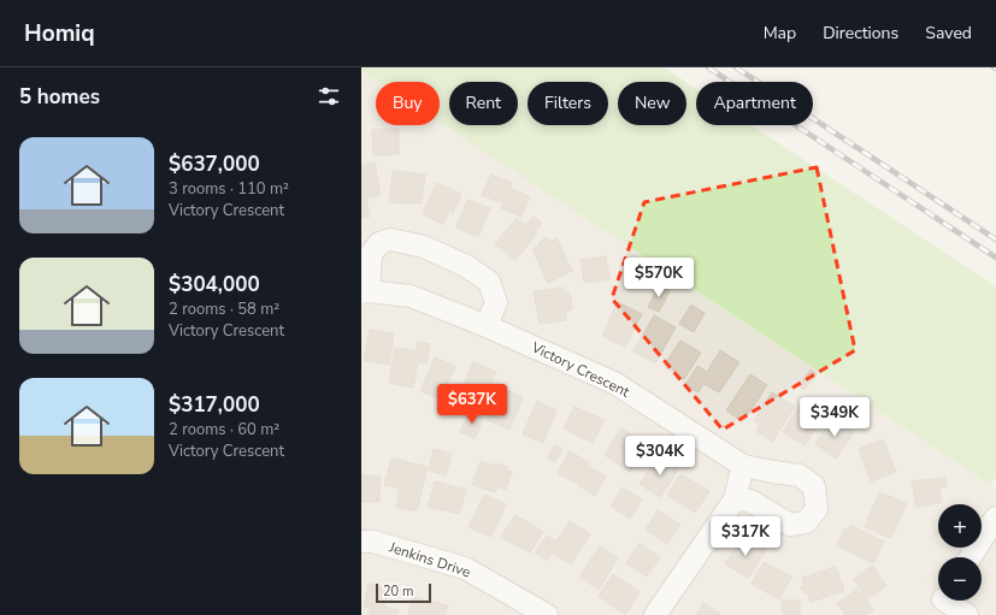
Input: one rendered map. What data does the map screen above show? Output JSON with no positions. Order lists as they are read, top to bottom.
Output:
{
  "streets": {
    "street": ["Victory Crescent", "Jenkins Drive"]
  },
  "scale_bar": "20 m",
  "page": {
    "header": "Homiq",
    "nav": ["Map", "Directions", "Saved"],
    "heading": "5 homes",
    "chip": [
      "Buy",
      "Rent",
      "Filters",
      "New",
      "Apartment"
    ],
    "list": [
      {
        "name": "$637,000",
        "note": "3 rooms · 110 m² · Victory Crescent"
      },
      {
        "name": "$304,000",
        "note": "2 rooms · 58 m² · Victory Crescent"
      },
      {
        "name": "$317,000",
        "note": "2 rooms · 60 m² · Victory Crescent"
      }
    ],
    "price": [
      "$570K",
      "$637K",
      "$349K",
      "$304K",
      "$317K"
    ],
    "map_buttons": ["+", "−"],
    "scale": "20 m"
  }
}
